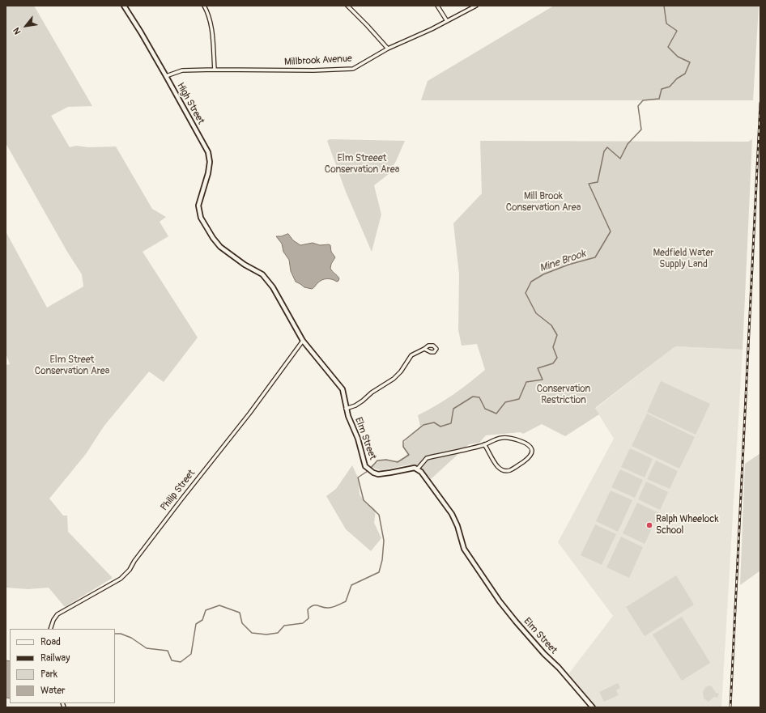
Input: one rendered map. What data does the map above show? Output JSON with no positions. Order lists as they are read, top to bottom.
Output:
{
  "streets": {
    "street": [
      "Millbrook Avenue",
      "High Street",
      "Elm Street",
      "Philip Street"
    ]
  },
  "crossings": [
    ["Millbrook Avenue", "High Street"],
    ["High Street", "Elm Street"],
    ["Elm Street", "Philip Street"]
  ],
  "water": ["Mine Brook"],
  "parks": [
    "Elm Streeet Conservation Area",
    "Mill Brook Conservation Area",
    "Medfield Water Supply Land",
    "Elm Street Conservation Area",
    "Conservation Restriction"
  ],
  "places": ["Ralph Wheelock School"],
  "legend": [
    "Road",
    "Railway",
    "Park",
    "Water"
  ],
  "north": "bottom left"
}
